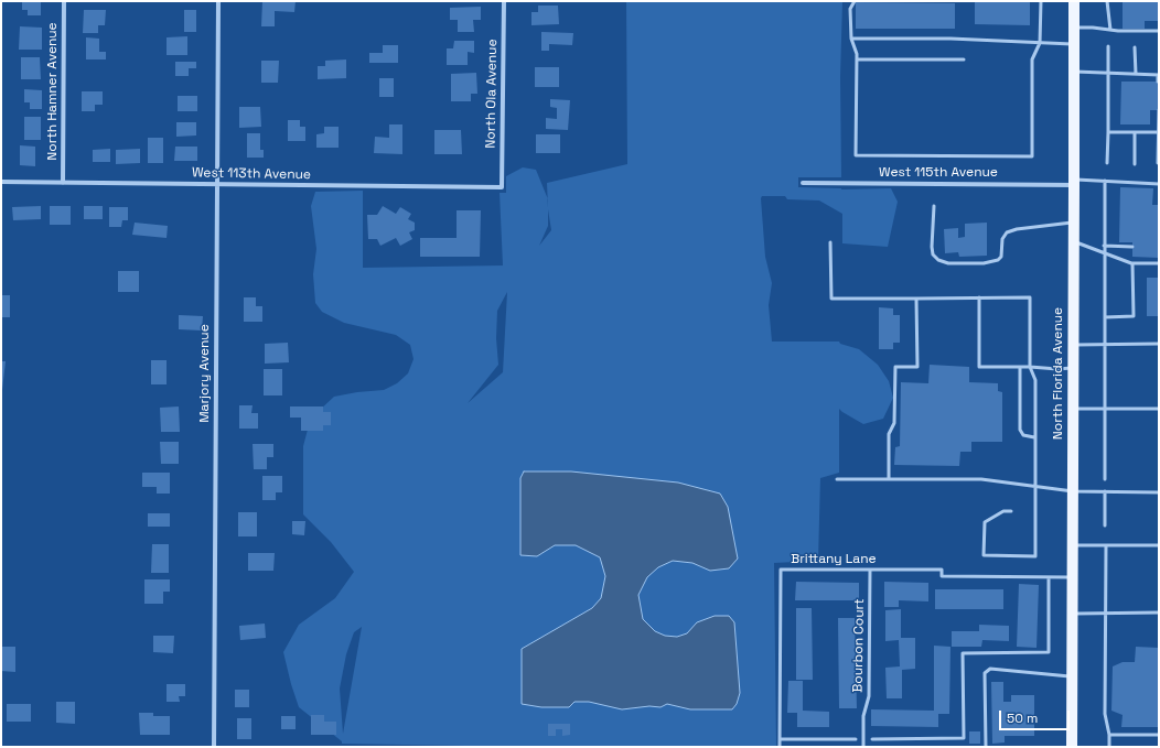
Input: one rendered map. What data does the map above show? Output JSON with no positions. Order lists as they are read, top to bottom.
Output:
{
  "streets": {
    "main road": ["North Florida Avenue"],
    "street": [
      "North Hamner Avenue",
      "North Ola Avenue",
      "West 115th Avenue",
      "West 113th Avenue",
      "Marjory Avenue"
    ],
    "lane": ["Brittany Lane", "Bourbon Court"]
  },
  "crossings": [
    ["North Hamner Avenue", "West 113th Avenue"],
    ["North Ola Avenue", "West 113th Avenue"],
    ["West 115th Avenue", "North Florida Avenue"],
    ["West 113th Avenue", "Marjory Avenue"],
    ["North Florida Avenue", "Brittany Lane"],
    ["Brittany Lane", "Bourbon Court"]
  ],
  "scale_bar": "50 m"
}
